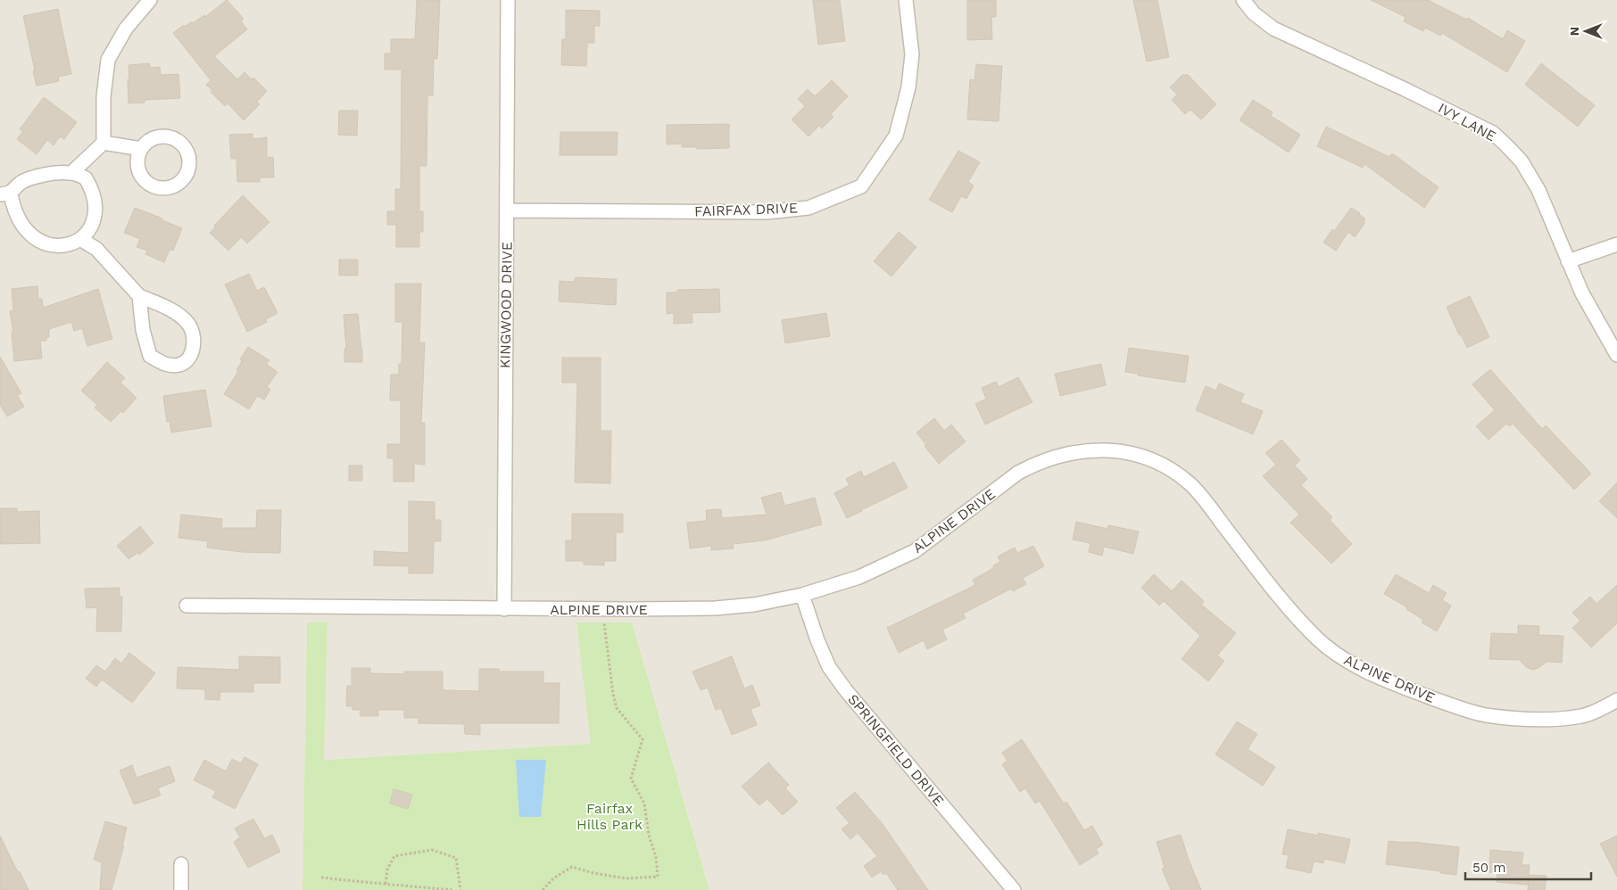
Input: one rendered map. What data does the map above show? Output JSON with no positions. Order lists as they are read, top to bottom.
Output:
{
  "streets": {
    "street": [
      "IVY LANE",
      "FAIRFAX DRIVE",
      "KINGWOOD DRIVE",
      "ALPINE DRIVE",
      "SPRINGFIELD DRIVE"
    ]
  },
  "crossings": [
    ["FAIRFAX DRIVE", "KINGWOOD DRIVE"],
    ["KINGWOOD DRIVE", "ALPINE DRIVE"],
    ["ALPINE DRIVE", "SPRINGFIELD DRIVE"]
  ],
  "parks": ["Fairfax Hills Park"],
  "scale_bar": "50 m",
  "north": "left"
}
